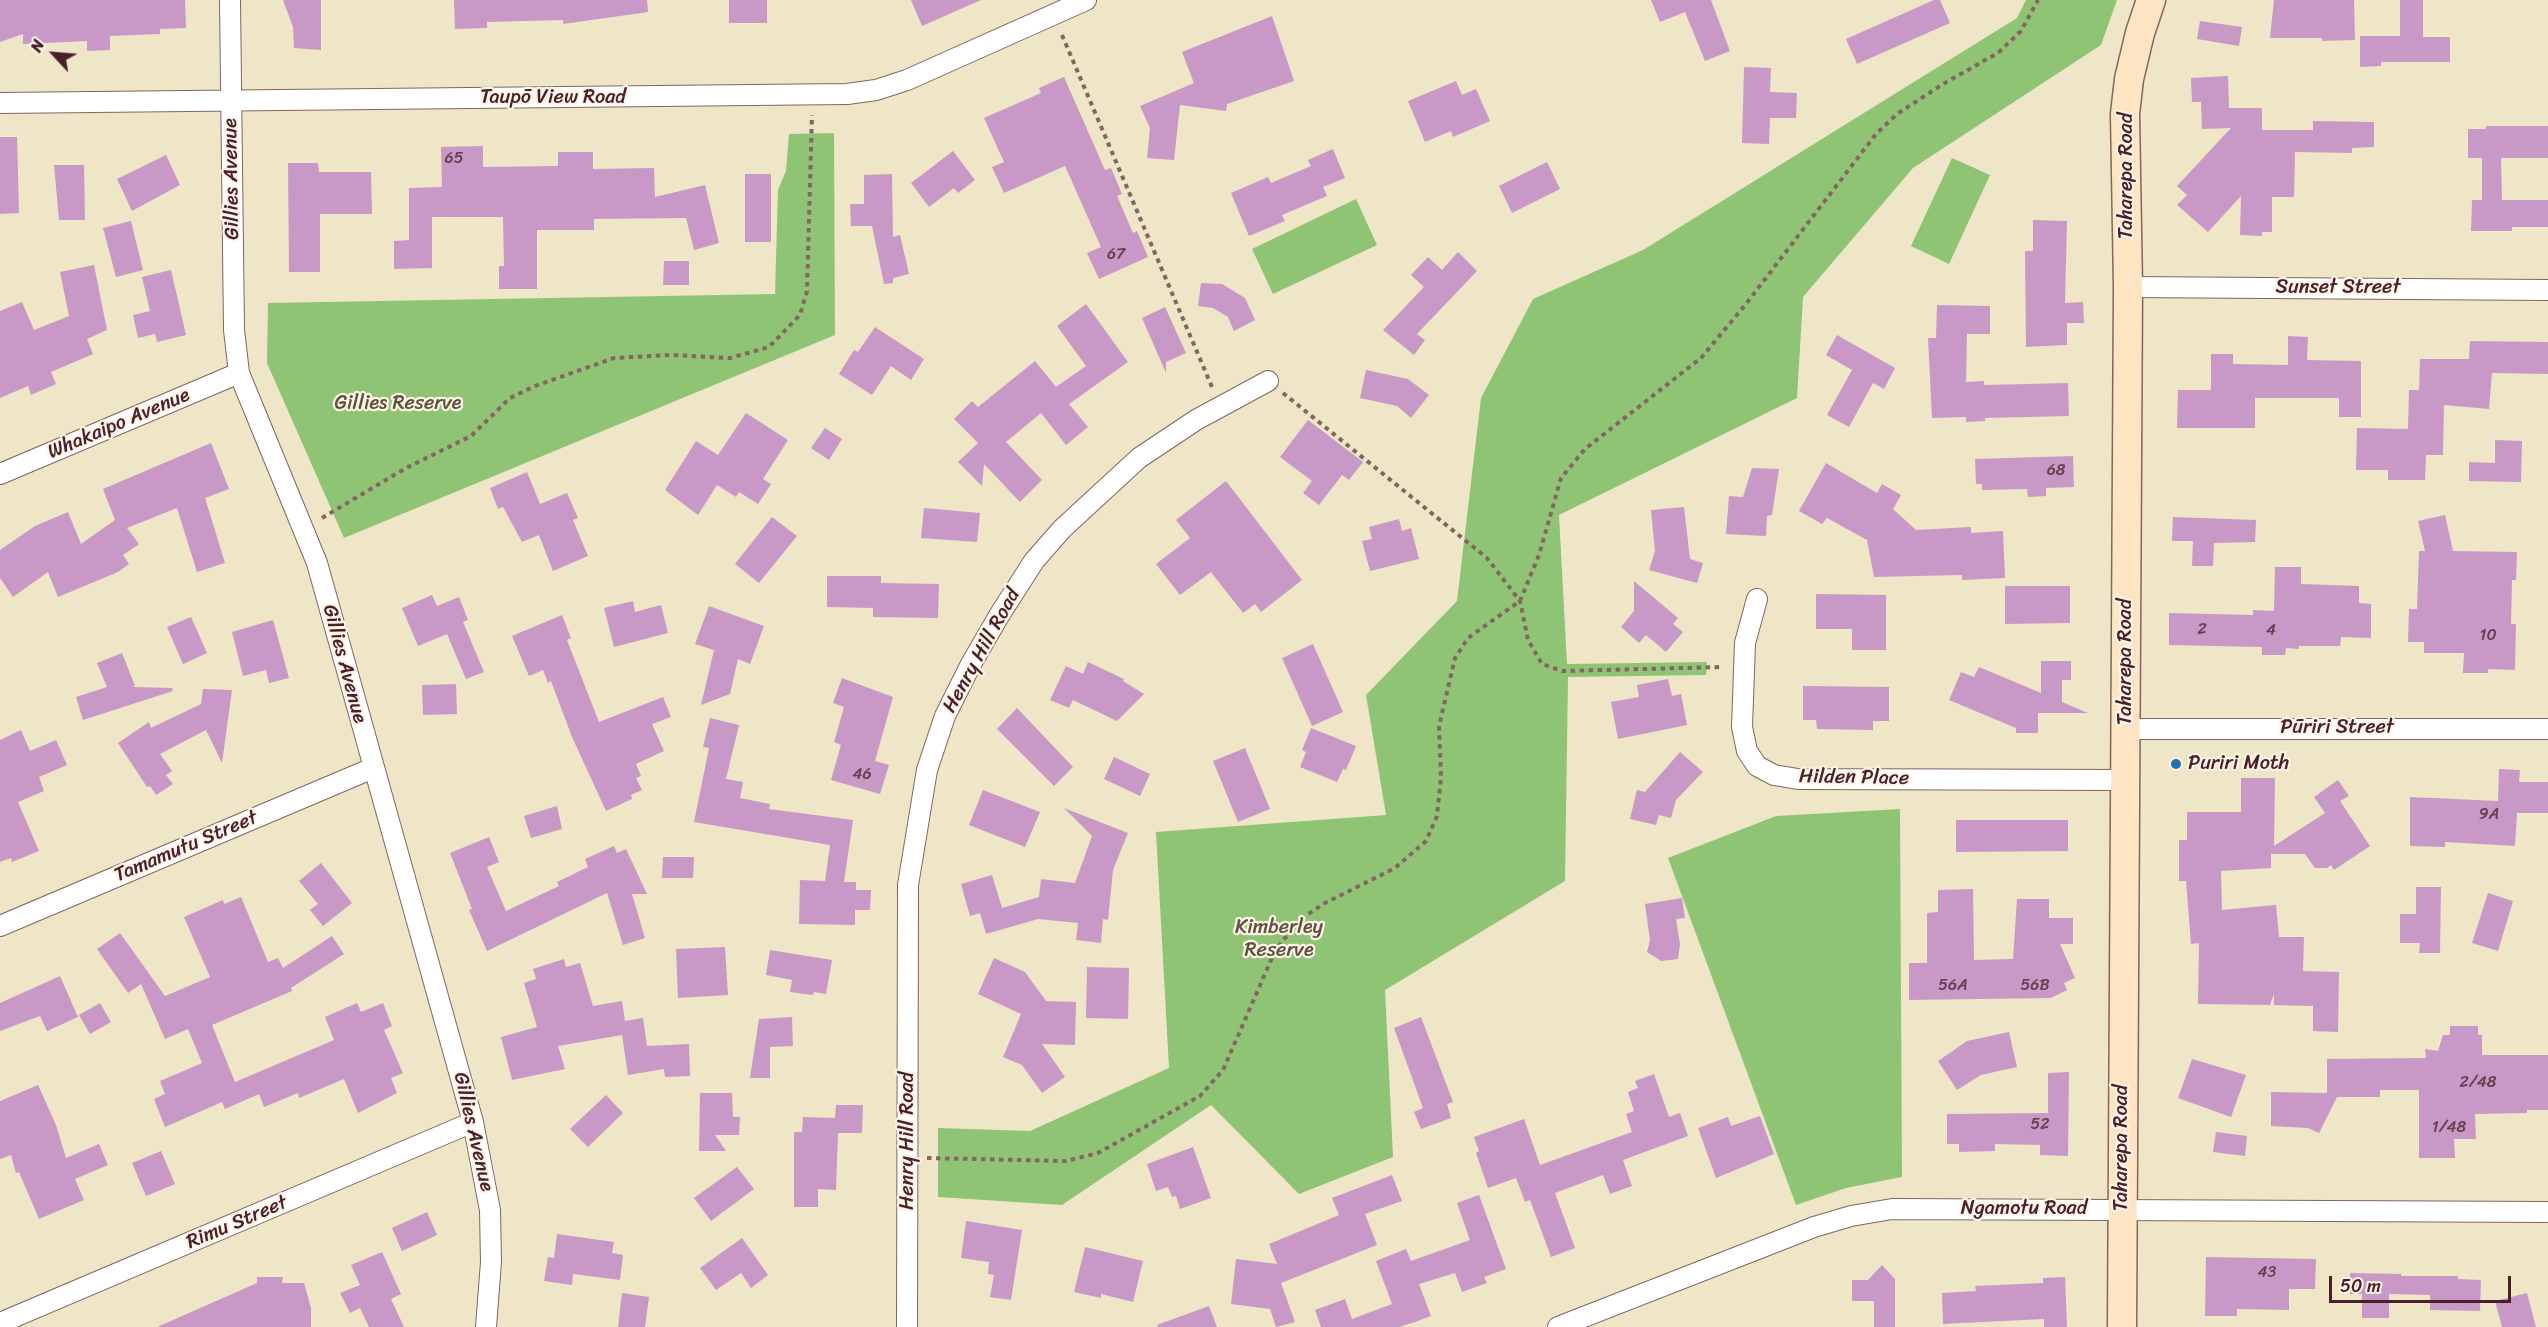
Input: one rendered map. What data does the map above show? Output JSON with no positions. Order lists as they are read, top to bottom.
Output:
{
  "streets": {
    "street": [
      "Taupō View Road",
      "Taharepa Road",
      "Gillies Avenue",
      "Sunset Street",
      "Whakaipo Avenue",
      "Henry Hill Road",
      "Pūriri Street",
      "Hilden Place",
      "Tamamutu Street",
      "Ngamotu Road",
      "Rimu Street"
    ]
  },
  "crossings": [
    ["Taupō View Road", "Gillies Avenue"],
    ["Taharepa Road", "Sunset Street"],
    ["Taharepa Road", "Pūriri Street"],
    ["Taharepa Road", "Hilden Place"],
    ["Taharepa Road", "Ngamotu Road"],
    ["Gillies Avenue", "Whakaipo Avenue"],
    ["Gillies Avenue", "Tamamutu Street"],
    ["Gillies Avenue", "Rimu Street"]
  ],
  "parks": ["Gillies Reserve", "Kimberley Reserve"],
  "places": ["Puriri Moth"],
  "house_numbers": [
    "65",
    "67",
    "68",
    "2",
    "4",
    "10",
    "46",
    "9A",
    "56A",
    "56B",
    "2/48",
    "52",
    "1/48",
    "43"
  ],
  "scale_bar": "50 m",
  "north": "top left"
}
